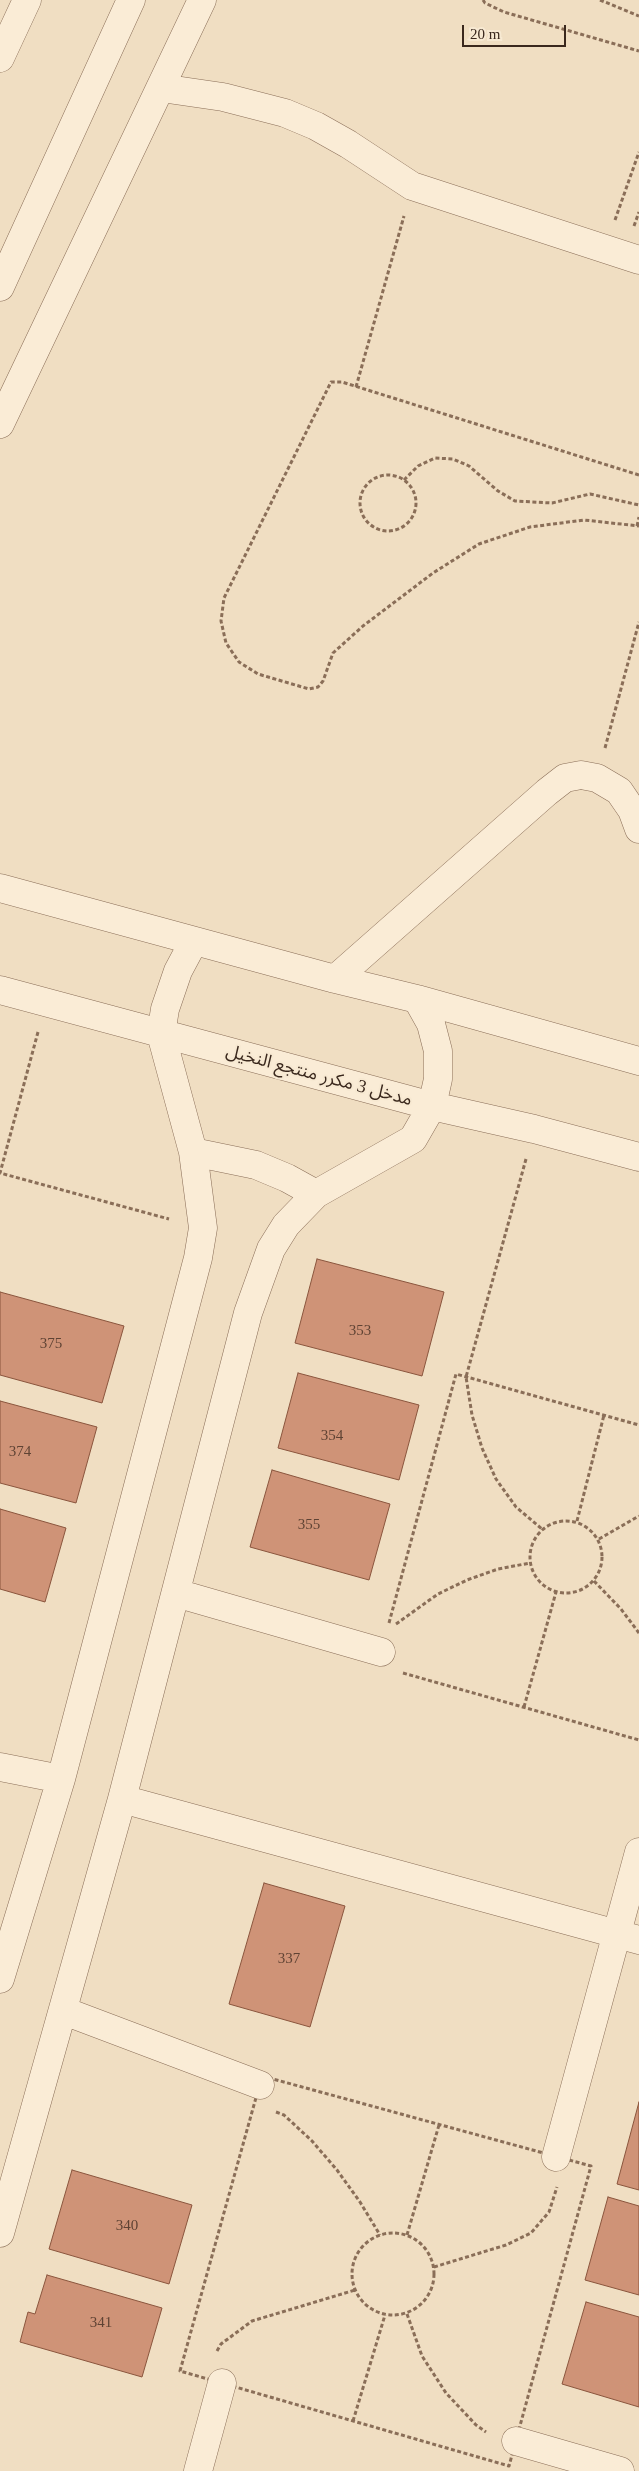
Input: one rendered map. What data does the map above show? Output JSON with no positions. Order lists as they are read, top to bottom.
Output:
{
  "streets": {
    "street": ["مدخل 3 مكرر منتجع النخيل"]
  },
  "house_numbers": [
    "353",
    "375",
    "354",
    "374",
    "355",
    "337",
    "340",
    "341"
  ],
  "scale_bar": "20 m"
}
